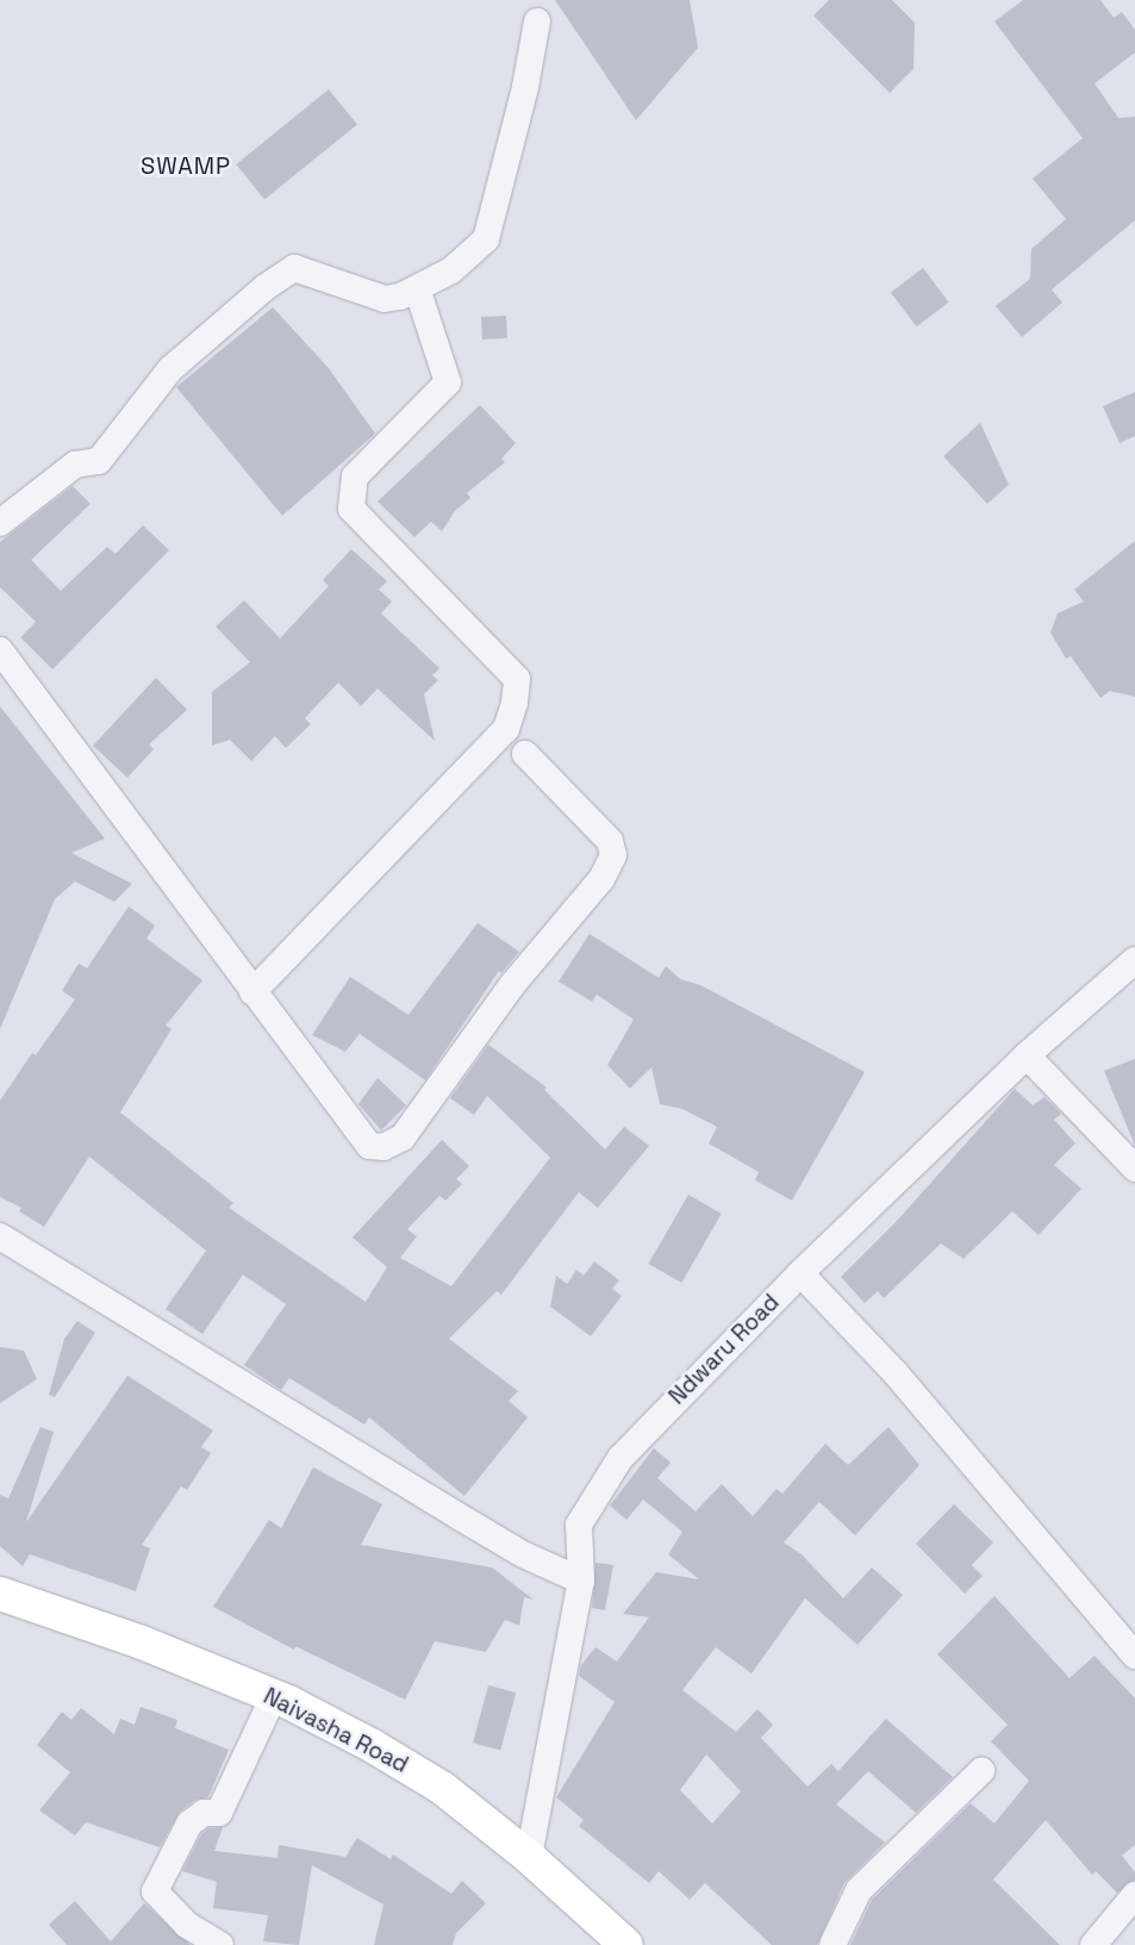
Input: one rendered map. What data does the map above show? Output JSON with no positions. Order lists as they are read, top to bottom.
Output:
{
  "streets": {
    "main road": ["Naivasha Road"],
    "street": ["Ndwaru Road"]
  },
  "crossings": [
    ["Ndwaru Road", "Naivasha Road"]
  ],
  "districts": ["SWAMP"]
}
